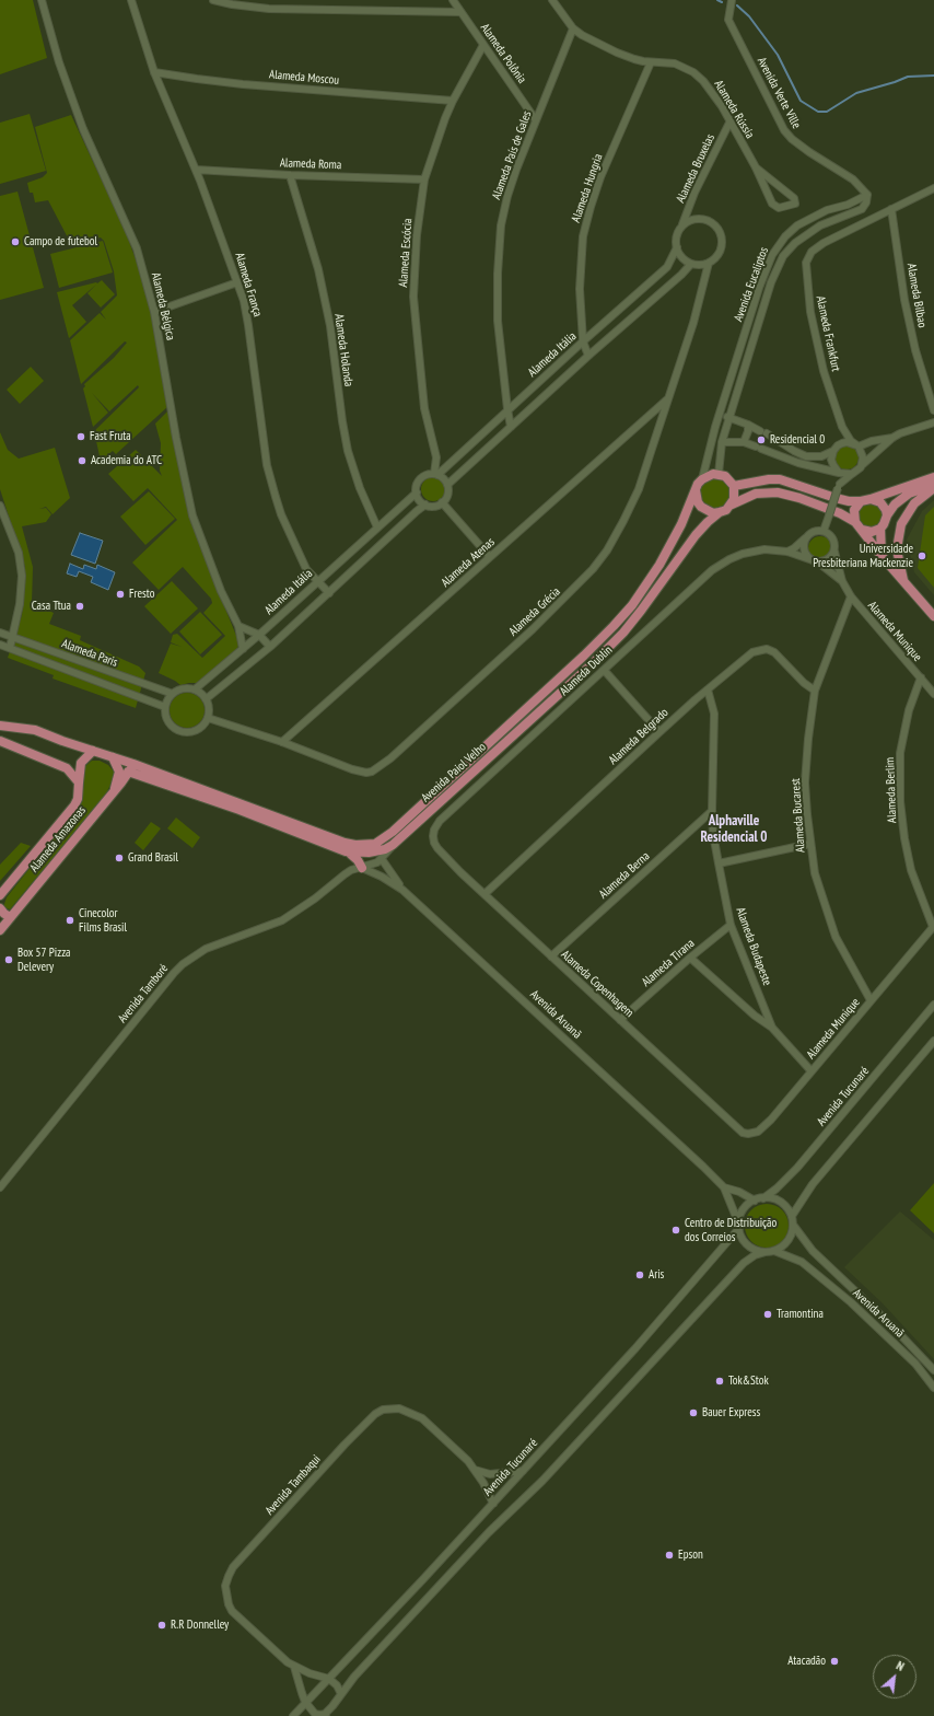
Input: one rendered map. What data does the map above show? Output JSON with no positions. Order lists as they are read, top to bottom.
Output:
{
  "streets": {
    "main road": ["Avenida Paiol Velho", "Alameda Amazonas"],
    "street": [
      "Alameda Polônia",
      "Alameda Moscou",
      "Avenida Verte Ville",
      "Alameda Rússia",
      "Alameda País de Gales",
      "Alameda Roma",
      "Alameda Bruxelas",
      "Alameda Hungria",
      "Alameda Escócia",
      "Alameda França",
      "Avenida Eucaliptos",
      "Alameda Bilbao",
      "Alameda Bélgica",
      "Alameda Frankfurt",
      "Alameda Holanda",
      "Alameda Itália",
      "Alameda Atenas",
      "Alameda Grécia",
      "Alameda Munique",
      "Alameda Paris",
      "Alameda Dublin",
      "Alameda Belgrado",
      "Alameda Berlim",
      "Alameda Bucarest",
      "Alameda Berna",
      "Alameda Budapeste",
      "Alameda Tirana",
      "Alameda Copenhagem",
      "Avenida Tamboré",
      "Avenida Aruanã",
      "Avenida Tucunaré",
      "Avenida Tambaqui"
    ]
  },
  "crossings": [
    ["Alameda Polônia", "Alameda País de Gales"],
    ["Alameda Polônia", "Alameda Escócia"],
    ["Alameda Moscou", "Alameda Escócia"],
    ["Alameda Moscou", "Alameda França"],
    ["Avenida Verte Ville", "Avenida Eucaliptos"],
    ["Alameda Rússia", "Alameda País de Gales"],
    ["Alameda Rússia", "Alameda Bruxelas"],
    ["Alameda Rússia", "Alameda Hungria"],
    ["Alameda País de Gales", "Alameda Itália"],
    ["Alameda Roma", "Alameda Escócia"],
    ["Alameda Roma", "Alameda França"],
    ["Alameda Roma", "Alameda Holanda"],
    ["Alameda Bruxelas", "Alameda Itália"],
    ["Alameda Bruxelas", "Alameda Grécia"],
    ["Alameda Hungria", "Alameda Itália"],
    ["Alameda Escócia", "Alameda Itália"],
    ["Alameda França", "Alameda Itália"],
    ["Avenida Eucaliptos", "Avenida Paiol Velho"],
    ["Alameda Bilbao", "Alameda Frankfurt"],
    ["Alameda Bélgica", "Alameda Itália"],
    ["Alameda Holanda", "Alameda Itália"],
    ["Alameda Itália", "Alameda Grécia"],
    ["Alameda Itália", "Alameda Paris"],
    ["Alameda Atenas", "Alameda Grécia"],
    ["Alameda Grécia", "Alameda Paris"],
    ["Alameda Munique", "Alameda Dublin"],
    ["Alameda Munique", "Alameda Berlim"],
    ["Alameda Munique", "Alameda Bucarest"],
    ["Alameda Munique", "Alameda Budapeste"],
    ["Alameda Munique", "Alameda Copenhagem"],
    ["Alameda Dublin", "Alameda Copenhagem"],
    ["Alameda Belgrado", "Alameda Bucarest"],
    ["Alameda Belgrado", "Alameda Budapeste"],
    ["Alameda Belgrado", "Alameda Copenhagem"],
    ["Avenida Paiol Velho", "Alameda Amazonas"],
    ["Avenida Paiol Velho", "Avenida Tamboré"],
    ["Alameda Berna", "Alameda Budapeste"],
    ["Alameda Berna", "Alameda Copenhagem"],
    ["Alameda Budapeste", "Alameda Tirana"],
    ["Alameda Tirana", "Alameda Copenhagem"],
    ["Avenida Tamboré", "Avenida Aruanã"],
    ["Avenida Aruanã", "Avenida Tucunaré"],
    ["Avenida Tucunaré", "Avenida Tambaqui"]
  ],
  "districts": ["Alphaville Residencial 0"],
  "places": [
    "Campo de futebol",
    "Fast Fruta",
    "Residencial 0",
    "Academia do ATC",
    "Universidade Presbiteriana Mackenzie",
    "Fresto",
    "Casa Ttua",
    "Grand Brasil",
    "Cinecolor Films Brasil",
    "Box 57 Pizza Delevery",
    "Centro de Distribuição dos Correios",
    "Aris",
    "Tramontina",
    "Tok&Stok",
    "Bauer Express",
    "Epson",
    "R.R Donnelley",
    "Atacadão"
  ],
  "north": "top right"
}
